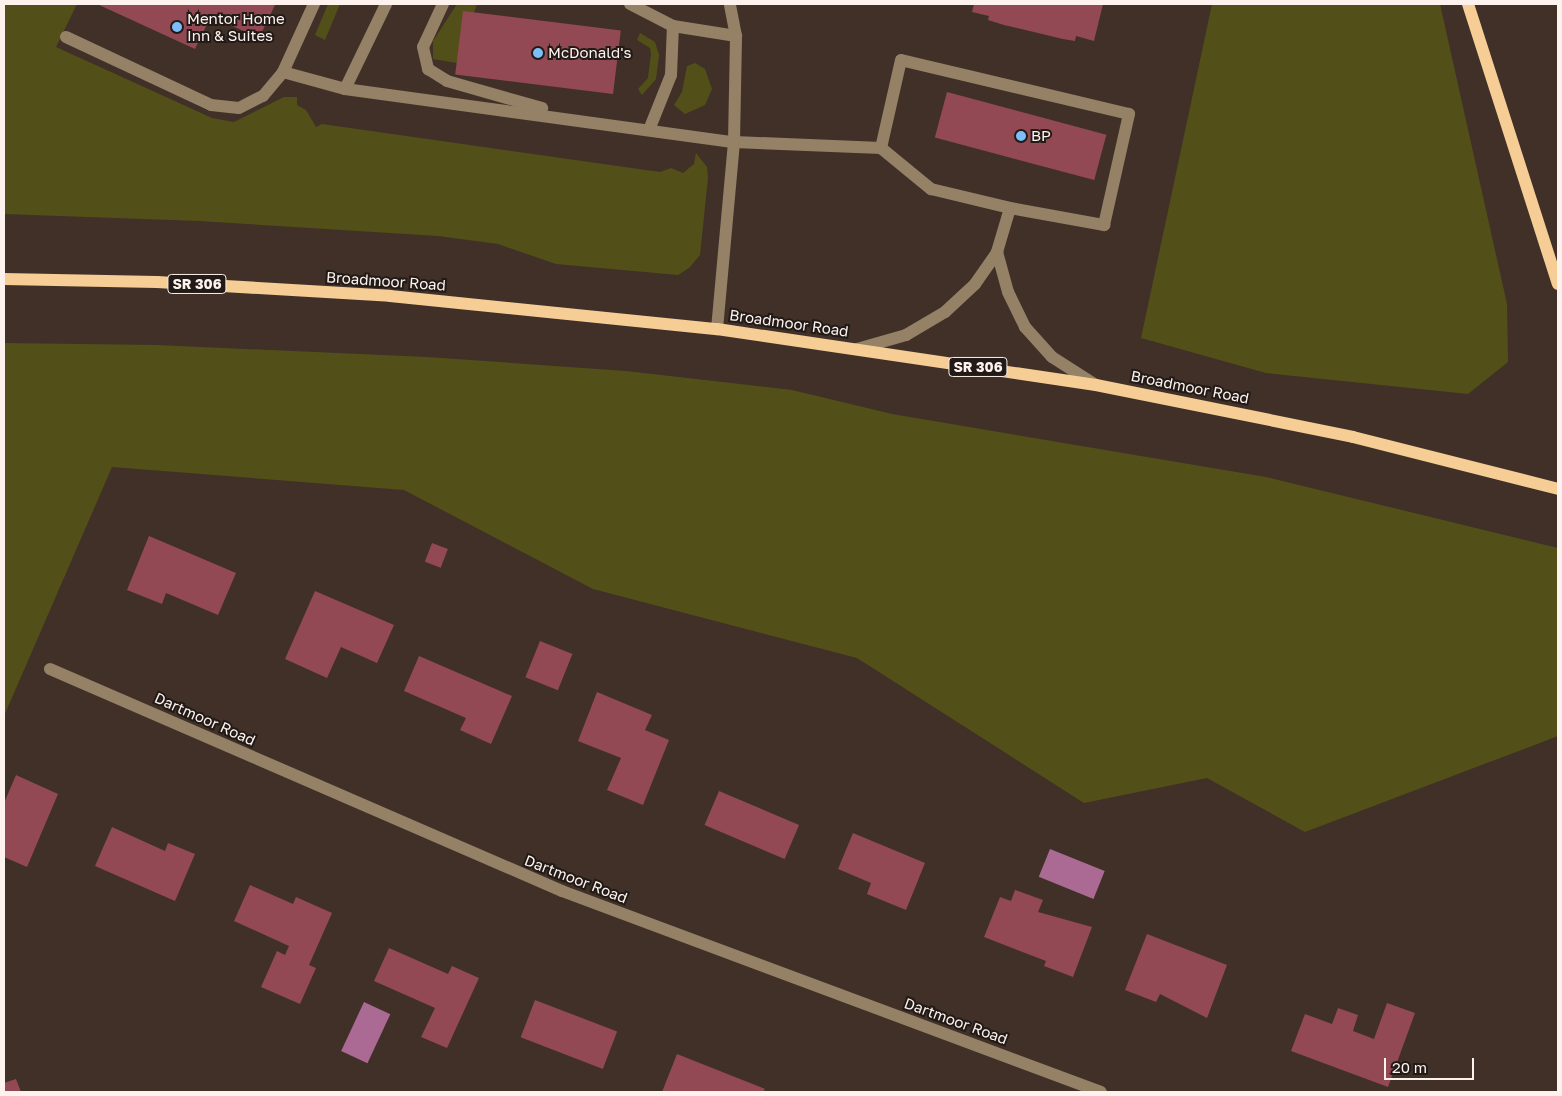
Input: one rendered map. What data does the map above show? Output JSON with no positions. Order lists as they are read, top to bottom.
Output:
{
  "streets": {
    "main road": ["Broadmoor Road", "SR 306"],
    "street": ["Dartmoor Road"]
  },
  "places": ["Mentor Home Inn & Suites", "McDonald's", "BP"],
  "scale_bar": "20 m"
}
